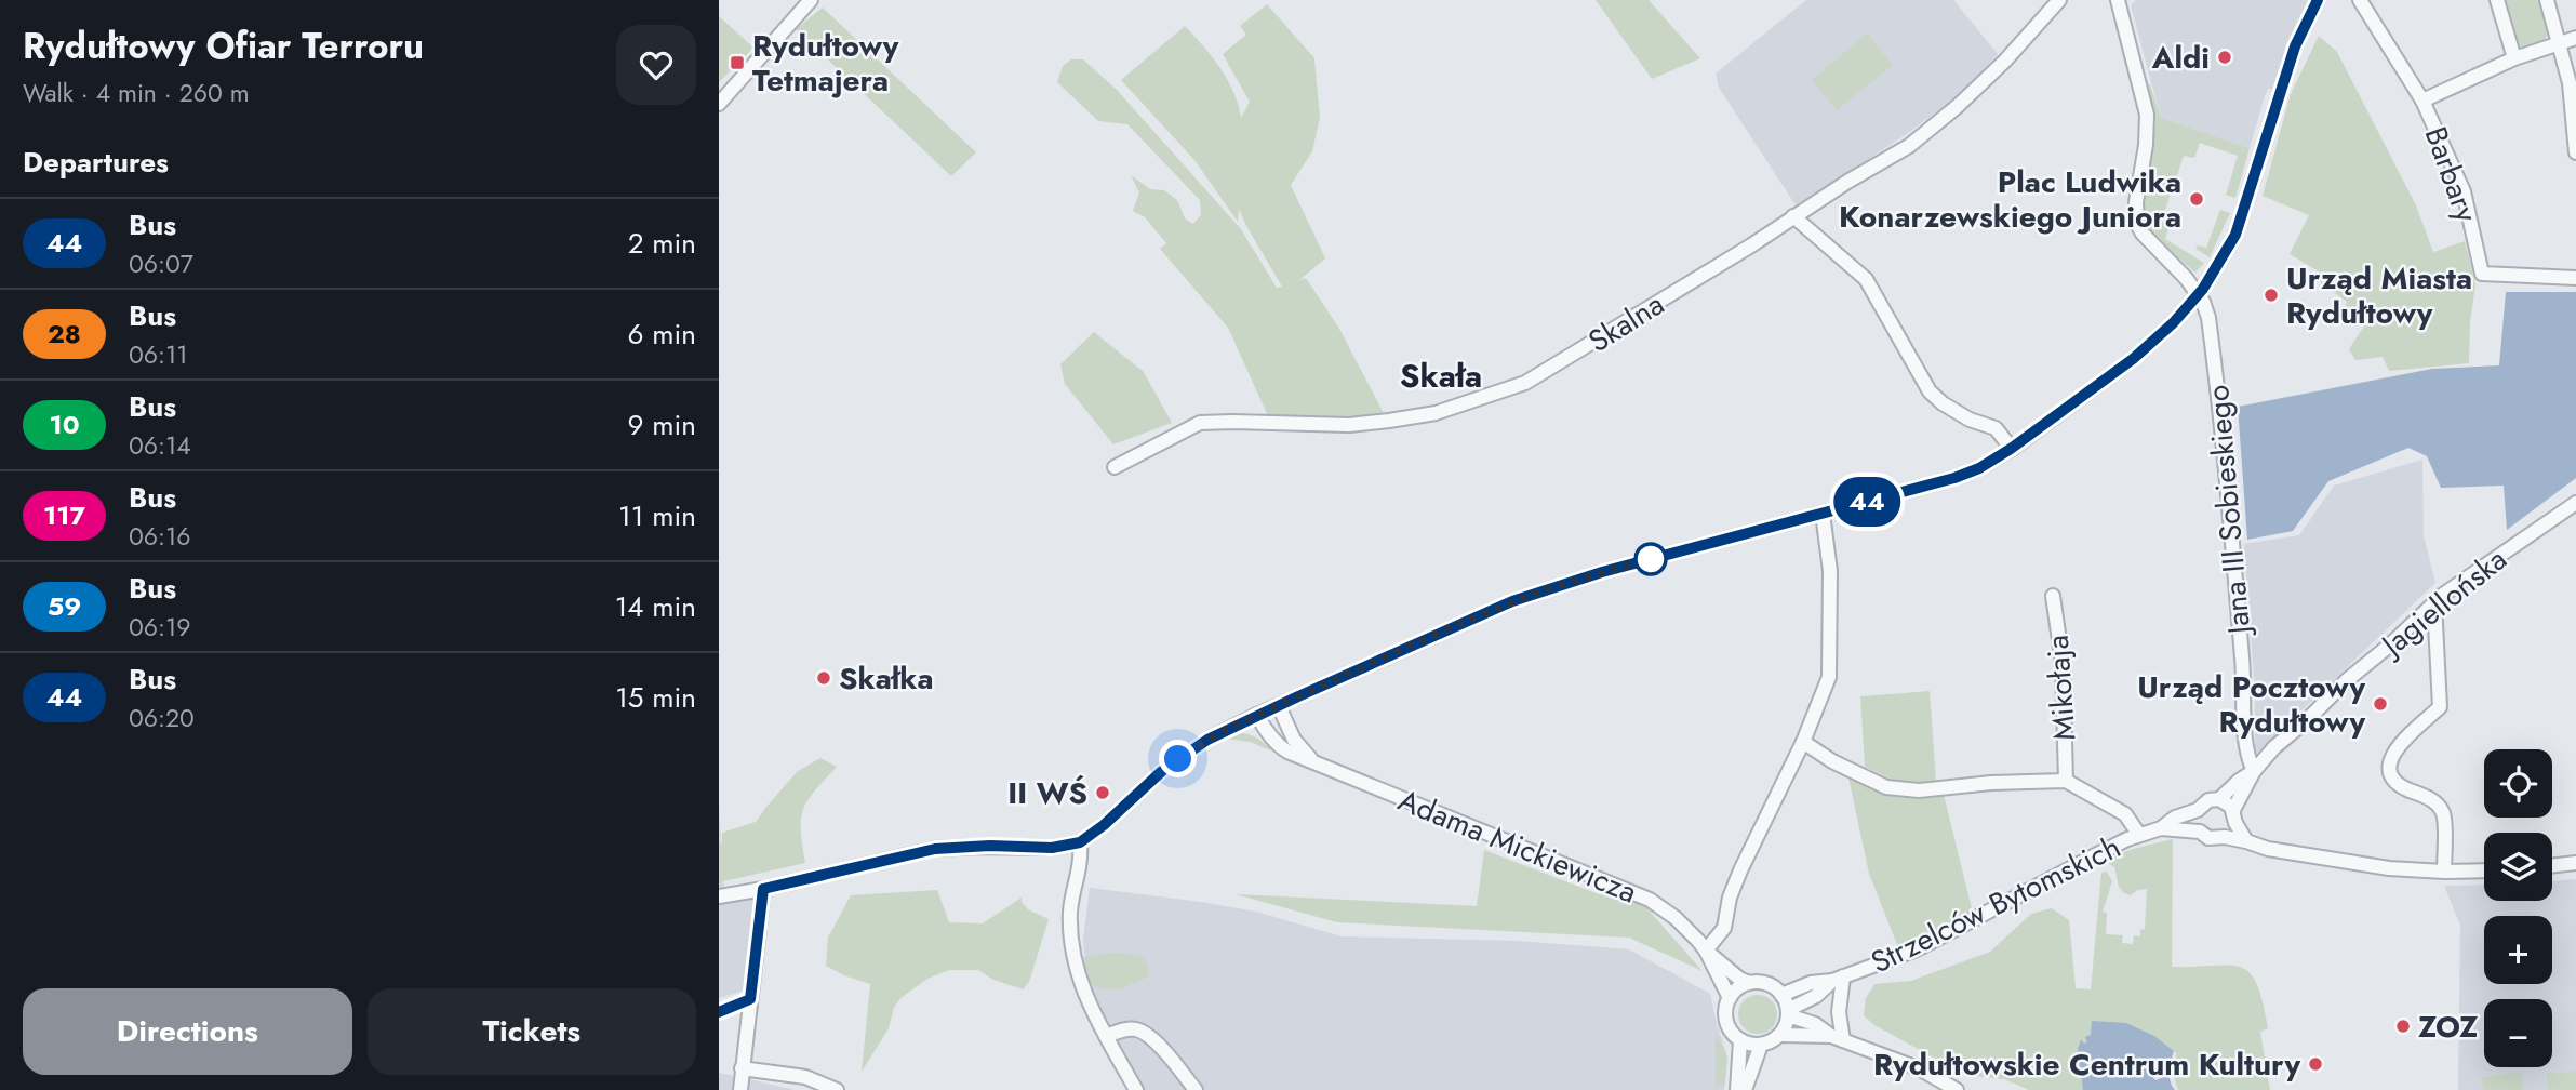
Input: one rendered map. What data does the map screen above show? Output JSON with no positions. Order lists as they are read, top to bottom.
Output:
{
  "streets": {
    "street": [
      "Barbary",
      "Skalna",
      "Jana III Sobieskiego",
      "Jagiellońska",
      "Mikołaja",
      "Adama Mickiewicza",
      "Strzelców Bytomskich"
    ]
  },
  "crossings": [
    ["Jana III Sobieskiego", "Jagiellońska"],
    ["Adama Mickiewicza", "Strzelców Bytomskich"]
  ],
  "districts": ["Skała"],
  "places": {
    "other": [
      "Aldi",
      "Plac Ludwika Konarzewskiego Juniora",
      "Urząd Miasta Rydułtowy",
      "Skałka",
      "Urząd Pocztowy Rydułtowy",
      "II WŚ",
      "ZOZ",
      "Rydułtowskie Centrum Kultury"
    ],
    "transit": ["Rydułtowy Tetmajera"]
  },
  "lines": ["bus line 44"],
  "page": {
    "heading": [
      ["Rydułtowy Ofiar Terroru", "Walk · 4 min · 260 m"],
      "Departures"
    ],
    "on_map": "44",
    "list": [
      {
        "mark": "44",
        "name": "Bus",
        "note": "06:07",
        "value": "2 min"
      },
      {
        "mark": "28",
        "name": "Bus",
        "note": "06:11",
        "value": "6 min"
      },
      {
        "mark": "10",
        "name": "Bus",
        "note": "06:14",
        "value": "9 min"
      },
      {
        "mark": "117",
        "name": "Bus",
        "note": "06:16",
        "value": "11 min"
      },
      {
        "mark": "59",
        "name": "Bus",
        "note": "06:19",
        "value": "14 min"
      },
      {
        "mark": "44",
        "name": "Bus",
        "note": "06:20",
        "value": "15 min"
      }
    ],
    "map_buttons": ["+", "−"],
    "buttons": ["Directions", "Tickets"]
  }
}
